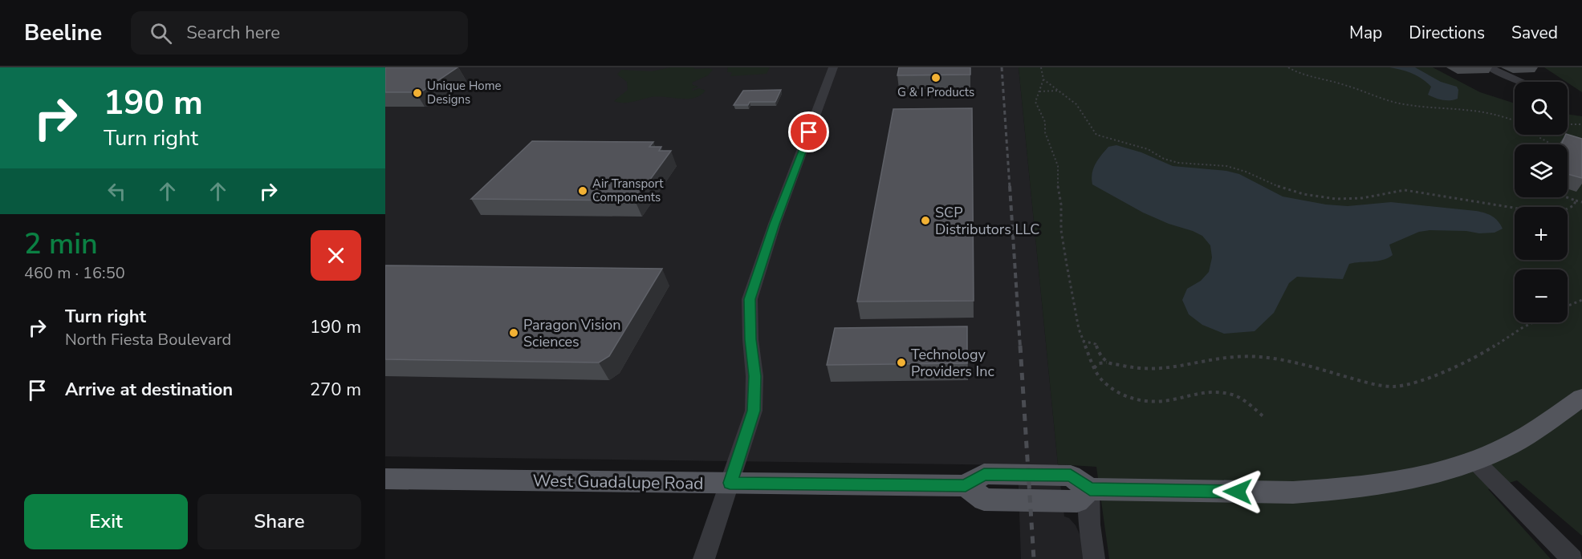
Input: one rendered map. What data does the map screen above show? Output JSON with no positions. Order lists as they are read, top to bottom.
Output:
{
  "streets": {
    "main road": ["West Guadalupe Road"]
  },
  "places": [
    "G & I Products",
    "Unique Home Designs",
    "Air Transport Components",
    "SCP Distributors LLC",
    "Paragon Vision Sciences",
    "Technology Providers Inc"
  ],
  "page": {
    "header": "Beeline",
    "search": "Search here",
    "nav": ["Map", "Directions", "Saved"],
    "turn": ["190 m", "Turn right"],
    "map_buttons": ["+", "−"],
    "heading": ["2 min", "460 m · 16:50"],
    "list": [
      {
        "name": "Turn right",
        "note": "North Fiesta Boulevard",
        "value": "190 m"
      },
      {
        "name": "Arrive at destination",
        "value": "270 m"
      }
    ],
    "buttons": ["Exit", "Share"]
  }
}
